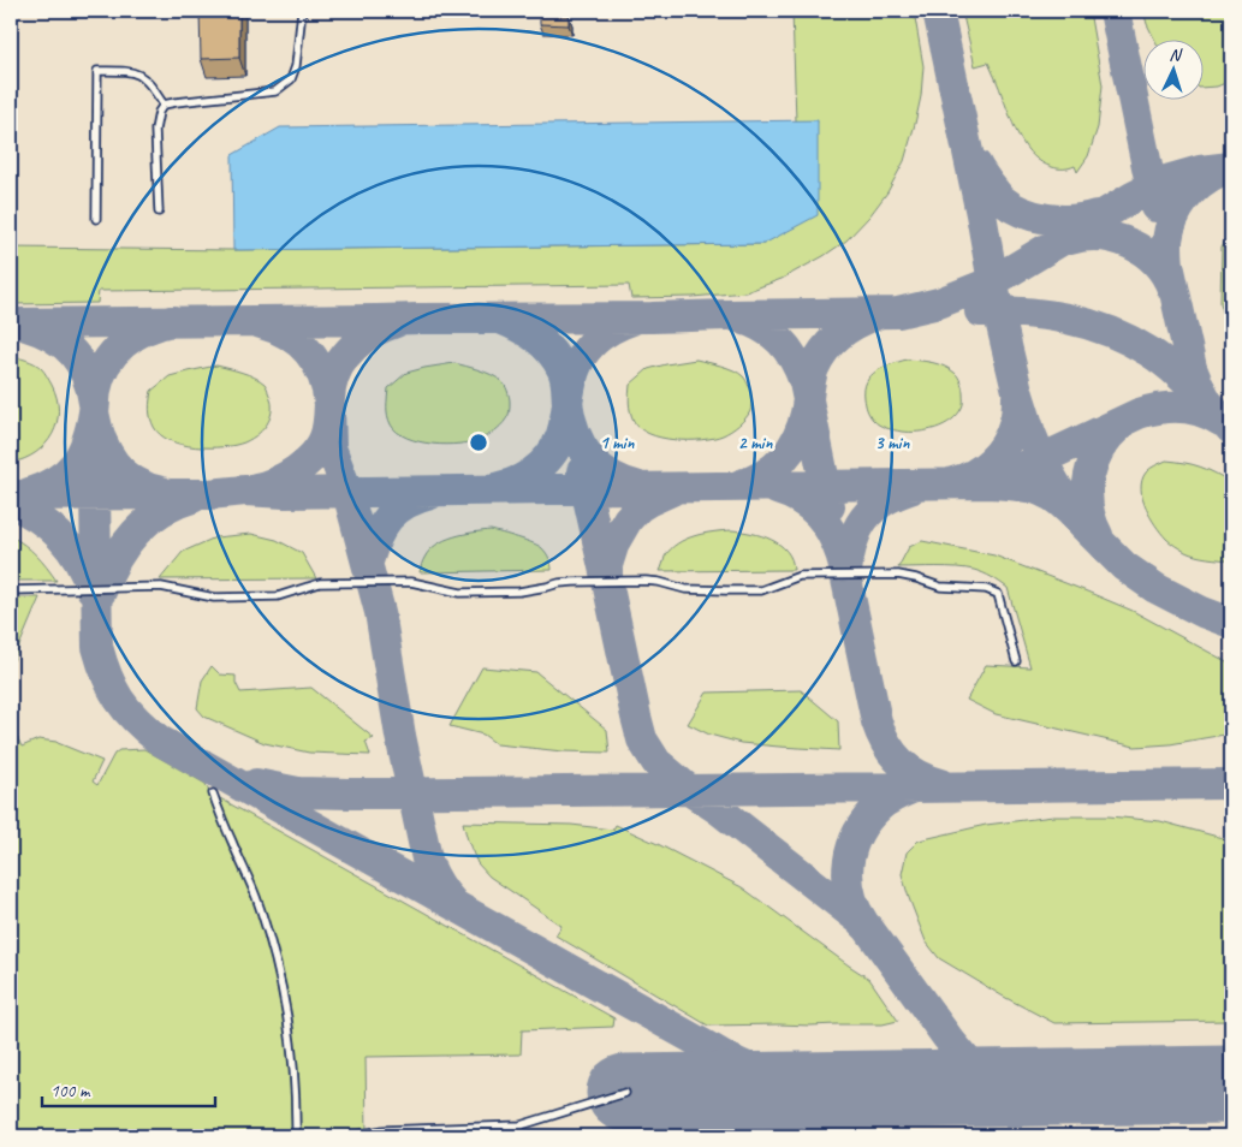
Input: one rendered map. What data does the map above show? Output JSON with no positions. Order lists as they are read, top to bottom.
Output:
{
  "scale_bar": "100 m",
  "north": "top",
  "rings": ["1 min", "2 min", "3 min"]
}
